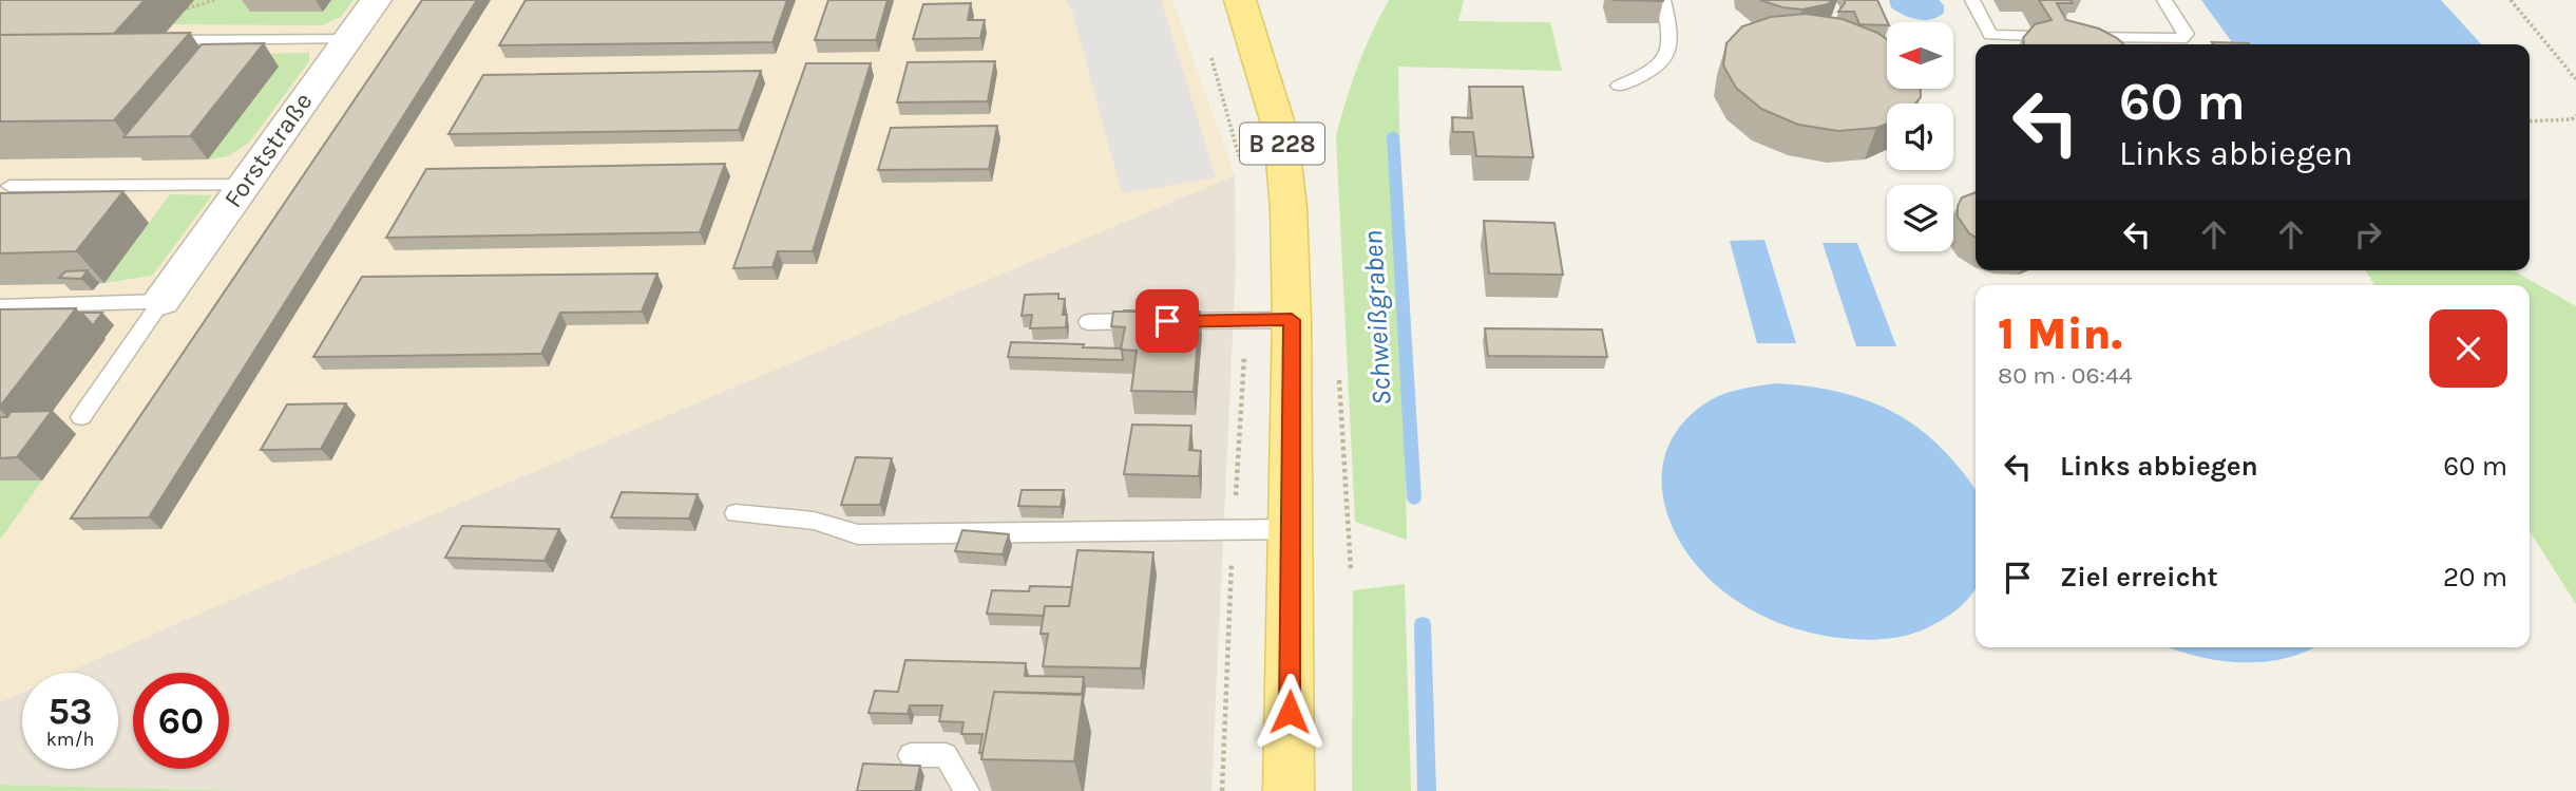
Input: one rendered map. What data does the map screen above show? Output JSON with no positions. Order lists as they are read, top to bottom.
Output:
{
  "streets": {
    "main road": ["B 228"],
    "street": ["Forststraße"]
  },
  "water": ["Schweißgraben"],
  "north": "left",
  "page": {
    "turn": ["60 m", "Links abbiegen"],
    "heading": ["1 Min.", "80 m · 06:44"],
    "list": [
      {
        "name": "Links abbiegen",
        "value": "60 m"
      },
      {
        "name": "Ziel erreicht",
        "value": "20 m"
      }
    ],
    "speed": "53 km/h",
    "limit": "60"
  }
}
